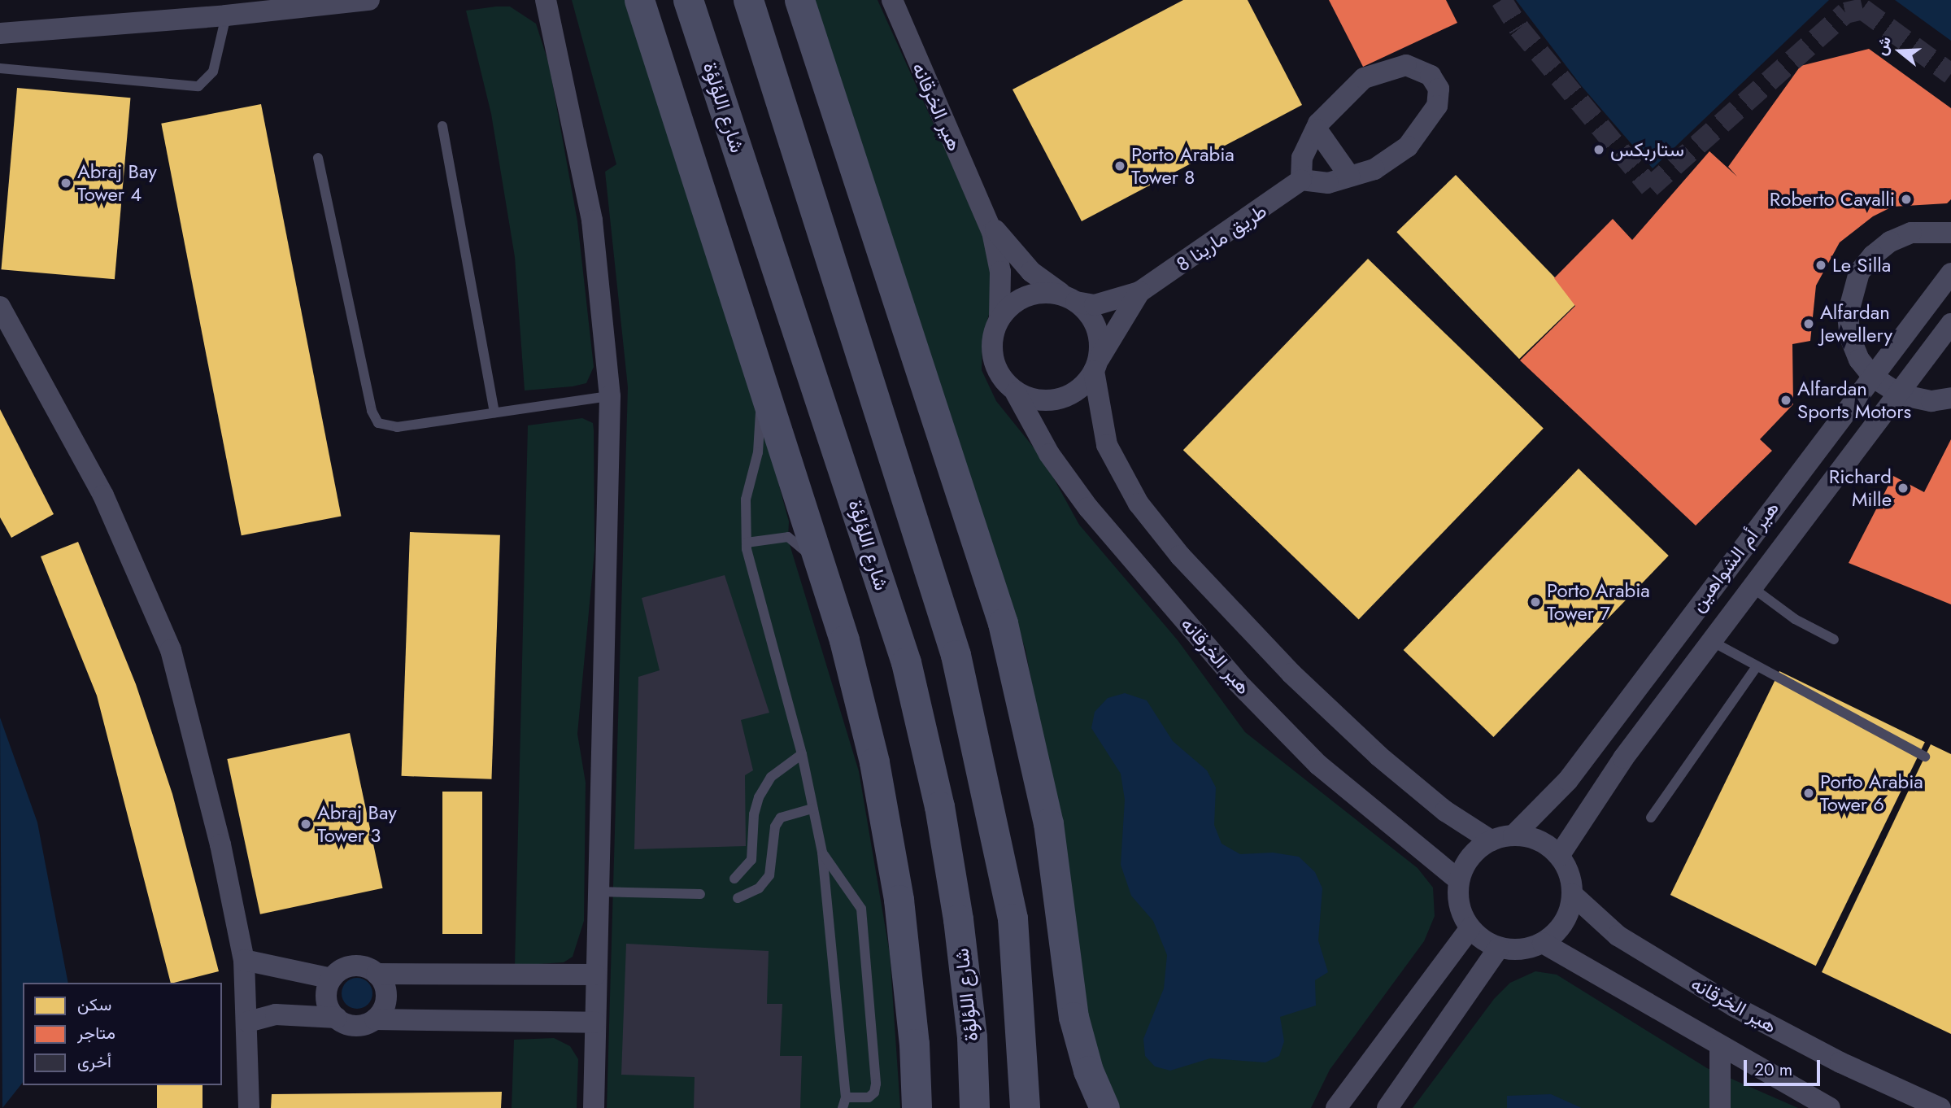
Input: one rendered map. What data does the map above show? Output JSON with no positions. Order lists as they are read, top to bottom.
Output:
{
  "streets": {
    "main road": ["شارع اللؤلؤة"],
    "street": ["هير الخرقانه", "طريق مارينا 8", "هير أم الشواهين"]
  },
  "crossings": [
    ["هير الخرقانه", "طريق مارينا 8"],
    ["هير الخرقانه", "هير أم الشواهين"]
  ],
  "places": [
    "ستاربكس",
    "Porto Arabia Tower 8",
    "Abraj Bay Tower 4",
    "Roberto Cavalli",
    "Le Silla",
    "Alfardan Jewellery",
    "Alfardan Sports Motors",
    "Richard Mille",
    "Porto Arabia Tower 7",
    "Porto Arabia Tower 6",
    "Abraj Bay Tower 3"
  ],
  "legend": ["سكن", "متاجر", "أخرى"],
  "scale_bar": "20 m",
  "north": "left"
}
